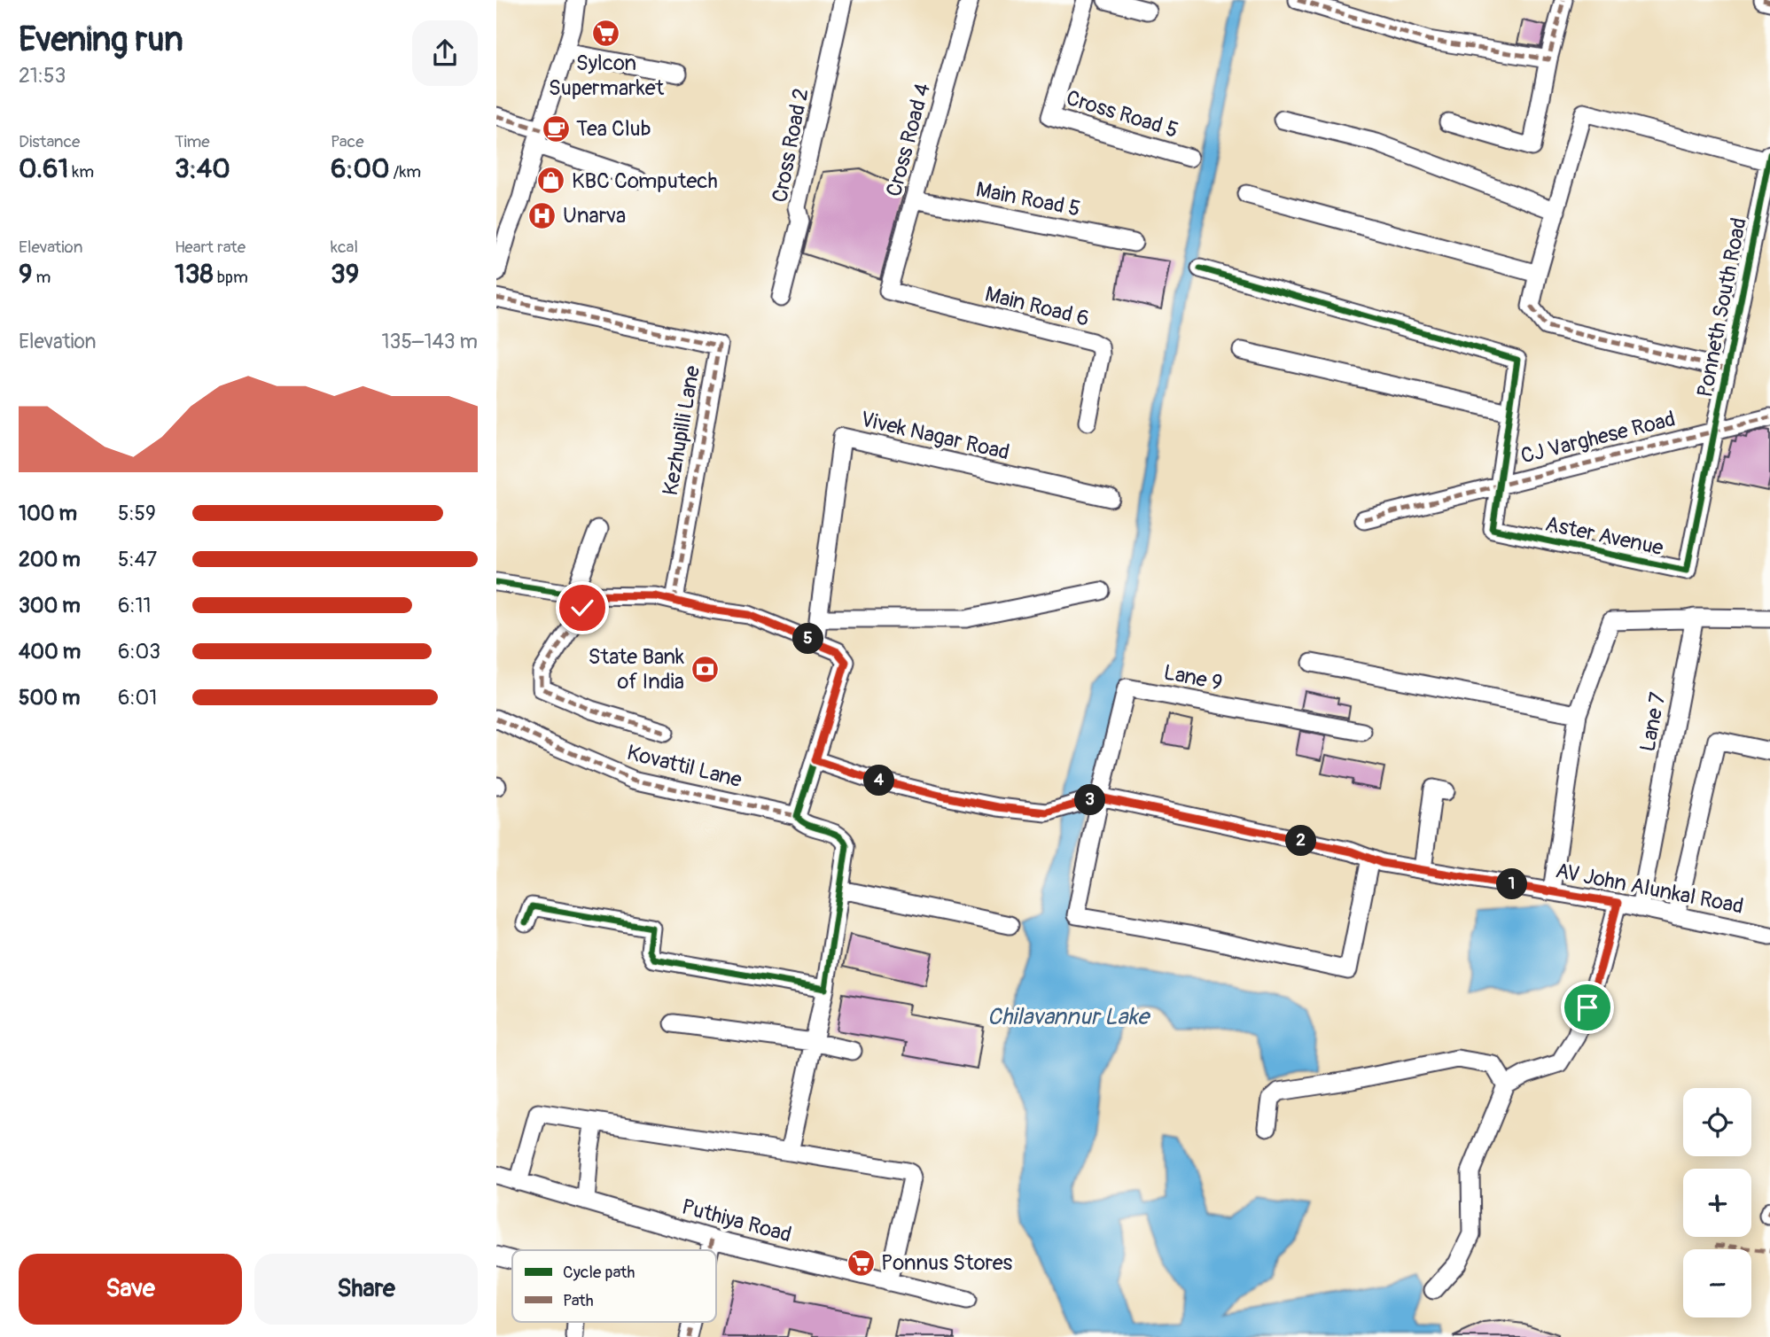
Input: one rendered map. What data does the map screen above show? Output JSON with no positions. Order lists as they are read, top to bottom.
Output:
{
  "streets": {
    "street": [
      "Cross Road 5",
      "Cross Road 4",
      "Cross Road 2",
      "Main Road 5",
      "Main Road 6",
      "Ponneth South Road",
      "Kezhupilli Lane",
      "Vivek Nagar Road",
      "CJ Varghese Road",
      "Aster Avenue",
      "Lane 9",
      "Lane 7",
      "Kovattil Lane",
      "AV John Alunkal Road",
      "Puthiya Road"
    ]
  },
  "crossings": [
    ["Cross Road 4", "Main Road 5"],
    ["Cross Road 4", "Main Road 6"],
    ["Ponneth South Road", "CJ Varghese Road"],
    ["Ponneth South Road", "Aster Avenue"],
    ["CJ Varghese Road", "Aster Avenue"],
    ["Lane 9", "AV John Alunkal Road"],
    ["Lane 7", "AV John Alunkal Road"]
  ],
  "water": ["Chilavannur Lake"],
  "places": {
    "supermarket": ["Sylcon Supermarket", "Ponnus Stores"],
    "cafe": ["Tea Club"],
    "shop": ["KBC Computech"],
    "hospital": ["Unarva"],
    "bank": ["State Bank of India"]
  },
  "legend": ["Cycle path", "Path"],
  "page": {
    "heading": ["Evening run", "21:53"],
    "stats": [
      ["Distance", "0.61 km"],
      ["Time", "3:40"],
      ["Pace", "6:00 /km"],
      ["Elevation", "9 m"],
      ["Heart rate", "138 bpm"],
      ["kcal", "39"]
    ],
    "chart": ["Elevation", "135–143 m"],
    "list": [
      {
        "name": "100 m",
        "note": "5:59"
      },
      {
        "name": "200 m",
        "note": "5:47"
      },
      {
        "name": "300 m",
        "note": "6:11"
      },
      {
        "name": "400 m",
        "note": "6:03"
      },
      {
        "name": "500 m",
        "note": "6:01"
      }
    ],
    "pins": [
      "5",
      "4",
      "3",
      "2",
      "1"
    ],
    "map_buttons": ["+", "−"],
    "buttons": ["Save", "Share"]
  }
}
